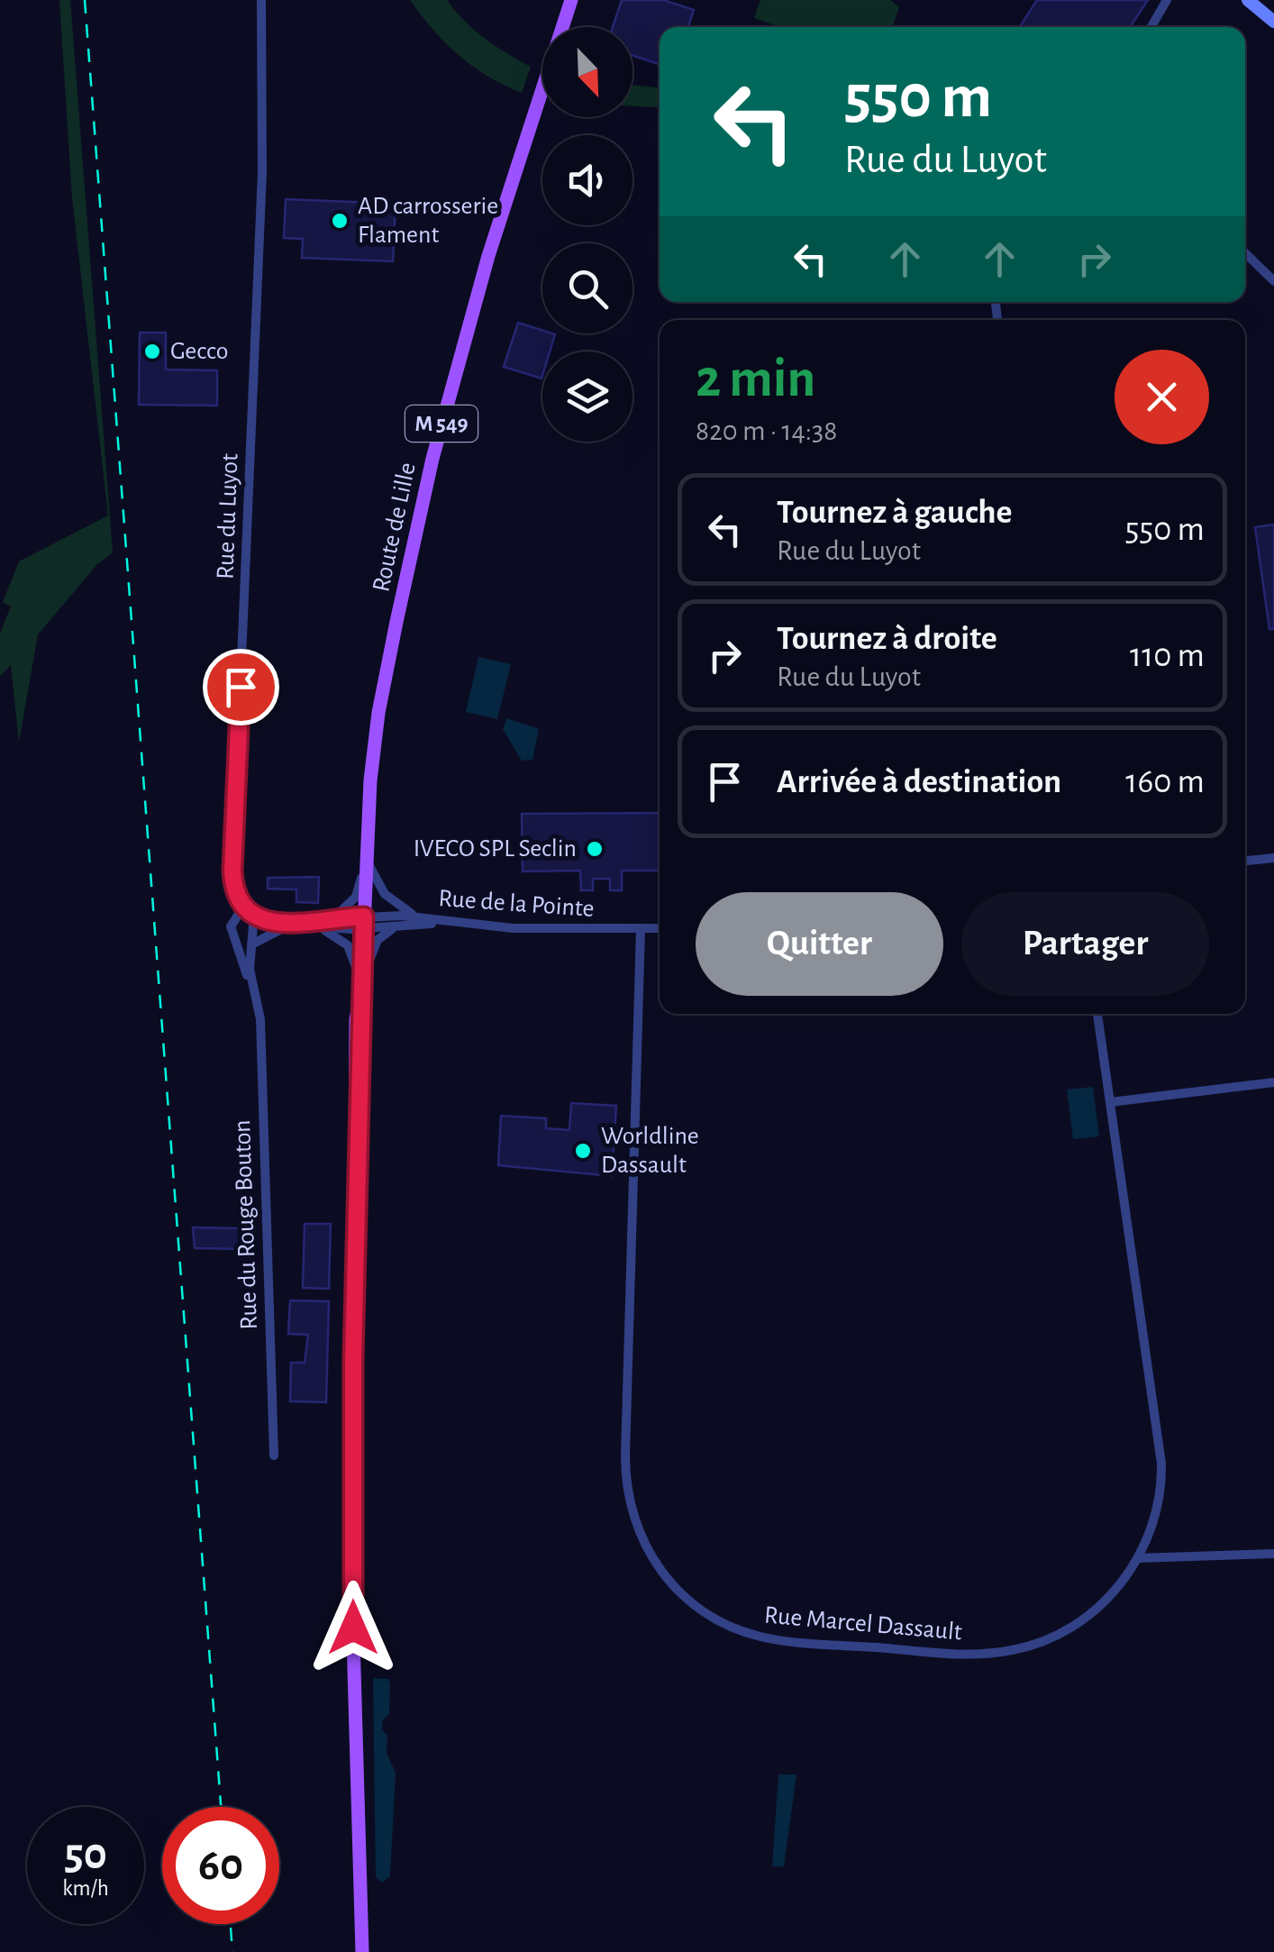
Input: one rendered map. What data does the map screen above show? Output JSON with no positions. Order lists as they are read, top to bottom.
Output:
{
  "streets": {
    "main road": ["M 549", "Route de Lille"],
    "street": [
      "Rue du Luyot",
      "Rue de la Pointe",
      "Rue du Rouge Bouton",
      "Rue Marcel Dassault"
    ]
  },
  "crossings": [
    ["M 549", "Route de Lille"],
    ["M 549", "Rue de la Pointe"],
    ["Route de Lille", "Rue de la Pointe"],
    ["Rue de la Pointe", "Rue Marcel Dassault"]
  ],
  "places": [
    "AD carrosserie Flament",
    "Gecco",
    "IVECO SPL Seclin",
    "Worldline Dassault"
  ],
  "north": "bottom right",
  "page": {
    "turn": ["550 m", "Rue du Luyot"],
    "heading": ["2 min", "820 m · 14:38"],
    "list": [
      {
        "name": "Tournez à gauche",
        "note": "Rue du Luyot",
        "value": "550 m"
      },
      {
        "name": "Tournez à droite",
        "note": "Rue du Luyot",
        "value": "110 m"
      },
      {
        "name": "Arrivée à destination",
        "value": "160 m"
      }
    ],
    "buttons": ["Quitter", "Partager"],
    "speed": "50 km/h",
    "limit": "60"
  }
}
